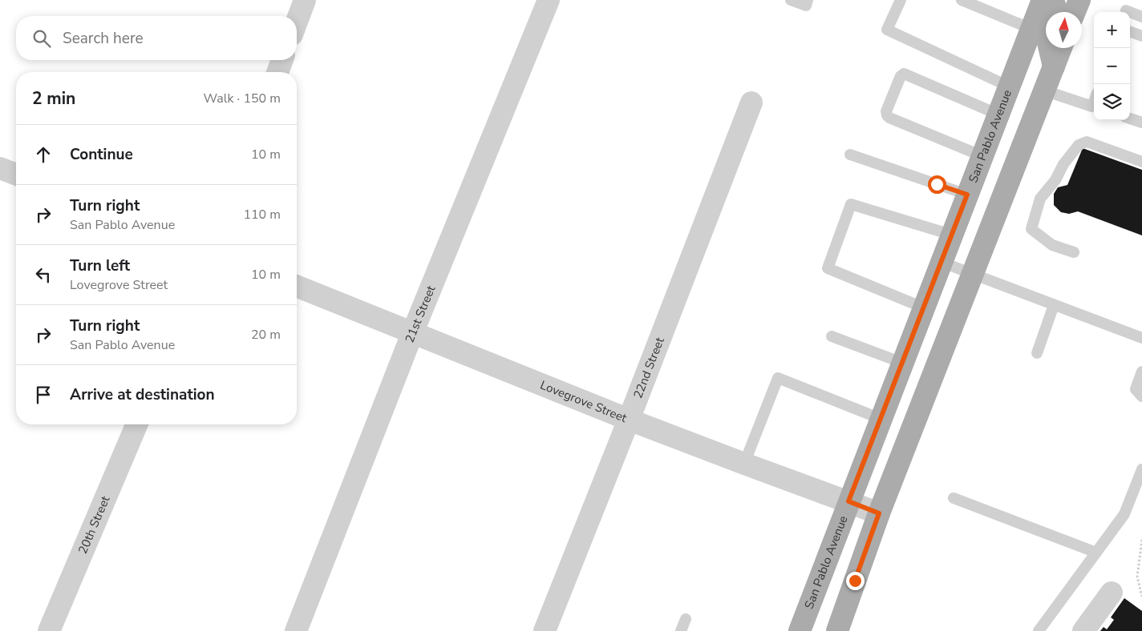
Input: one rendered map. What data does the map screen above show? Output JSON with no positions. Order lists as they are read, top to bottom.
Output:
{
  "streets": {
    "main road": ["San Pablo Avenue"],
    "street": [
      "21st Street",
      "22nd Street",
      "Lovegrove Street",
      "20th Street"
    ]
  },
  "crossings": [
    ["San Pablo Avenue", "Lovegrove Street"],
    ["21st Street", "Lovegrove Street"],
    ["22nd Street", "Lovegrove Street"]
  ],
  "north": "top",
  "page": {
    "map_buttons": ["+", "−"],
    "search": "Search here",
    "heading": ["2 min", "Walk · 150 m"],
    "list": [
      ["Continue", "10 m"],
      ["Turn right", "San Pablo Avenue", "110 m"],
      ["Turn left", "Lovegrove Street", "10 m"],
      ["Turn right", "San Pablo Avenue", "20 m"],
      "Arrive at destination"
    ]
  }
}
